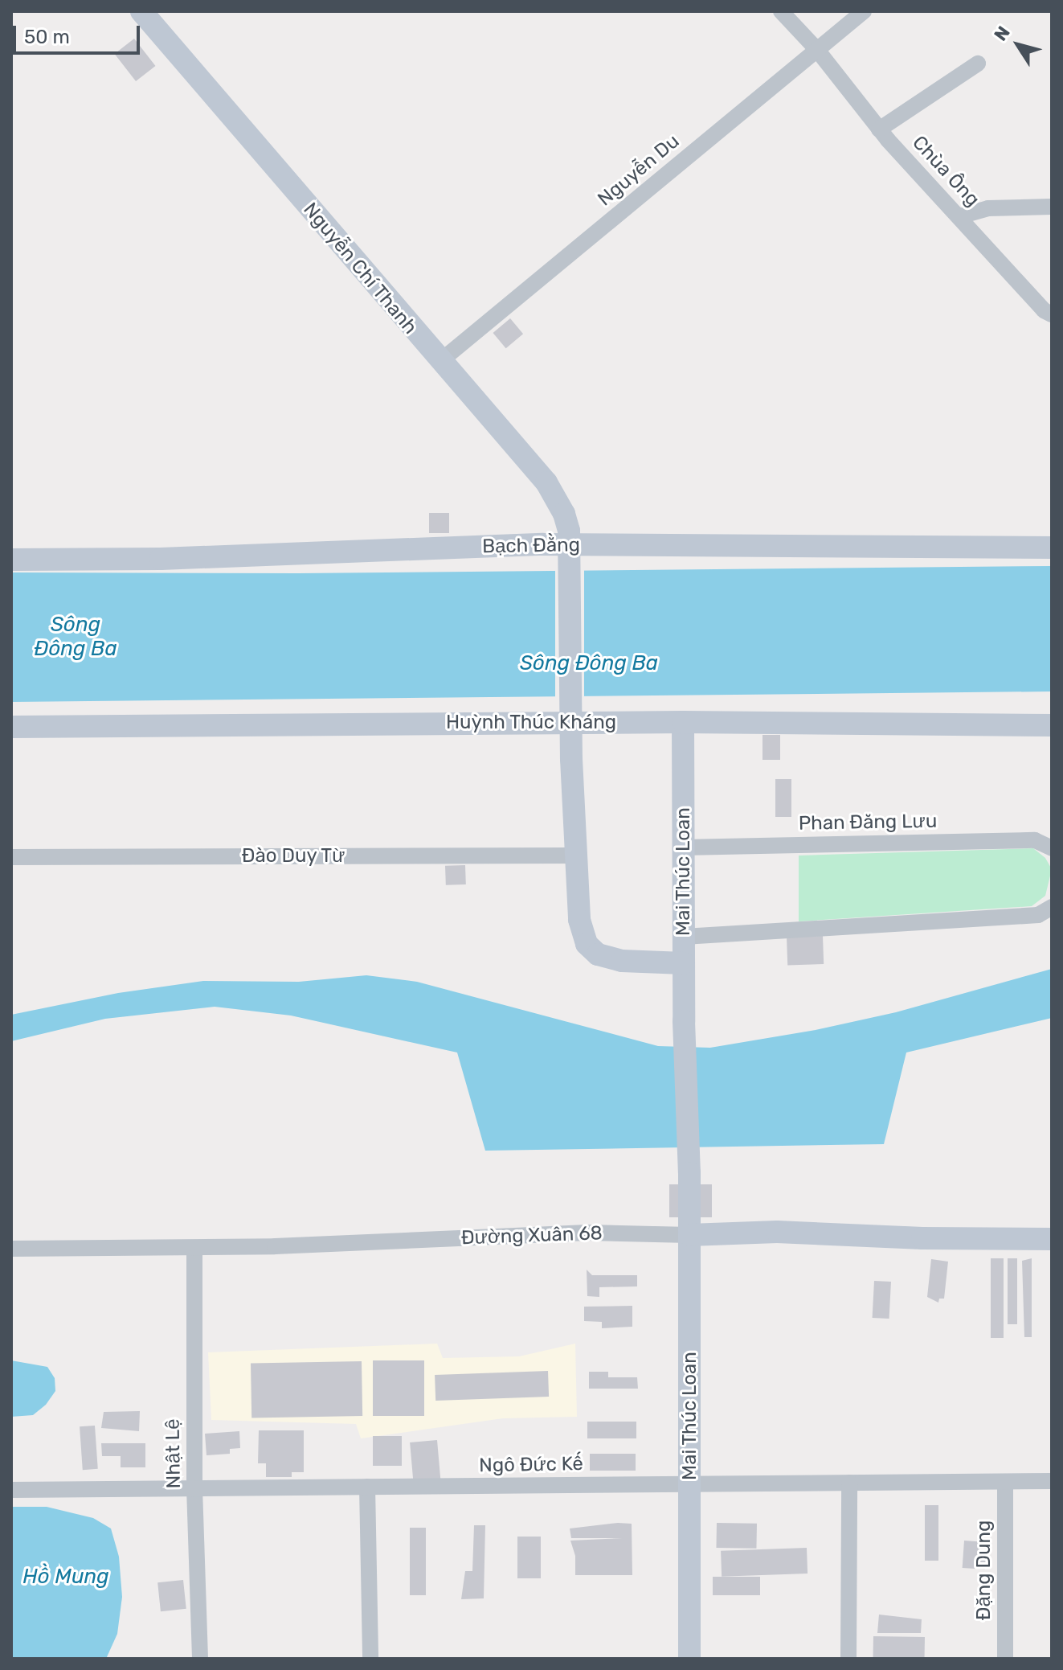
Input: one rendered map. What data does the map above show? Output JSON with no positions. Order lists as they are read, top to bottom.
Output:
{
  "streets": {
    "street": [
      "Nguyễn Du",
      "Chùa Ông",
      "Nguyễn Chí Thanh",
      "Bạch Đằng",
      "Huỳnh Thúc Kháng",
      "Phan Đăng Lưu",
      "Đào Duy Từ",
      "Mai Thúc Loan",
      "Đường Xuân 68",
      "Nhật Lệ",
      "Ngô Đức Kế",
      "Đặng Dung"
    ]
  },
  "crossings": [
    ["Nguyễn Du", "Chùa Ông"],
    ["Nguyễn Du", "Nguyễn Chí Thanh"],
    ["Nguyễn Chí Thanh", "Đào Duy Từ"],
    ["Huỳnh Thúc Kháng", "Mai Thúc Loan"],
    ["Phan Đăng Lưu", "Mai Thúc Loan"],
    ["Mai Thúc Loan", "Đường Xuân 68"],
    ["Mai Thúc Loan", "Ngô Đức Kế"],
    ["Đường Xuân 68", "Nhật Lệ"],
    ["Nhật Lệ", "Ngô Đức Kế"],
    ["Ngô Đức Kế", "Đặng Dung"]
  ],
  "water": ["Sông Đông Ba", "Hồ Mung"],
  "scale_bar": "50 m",
  "north": "top left"
}
